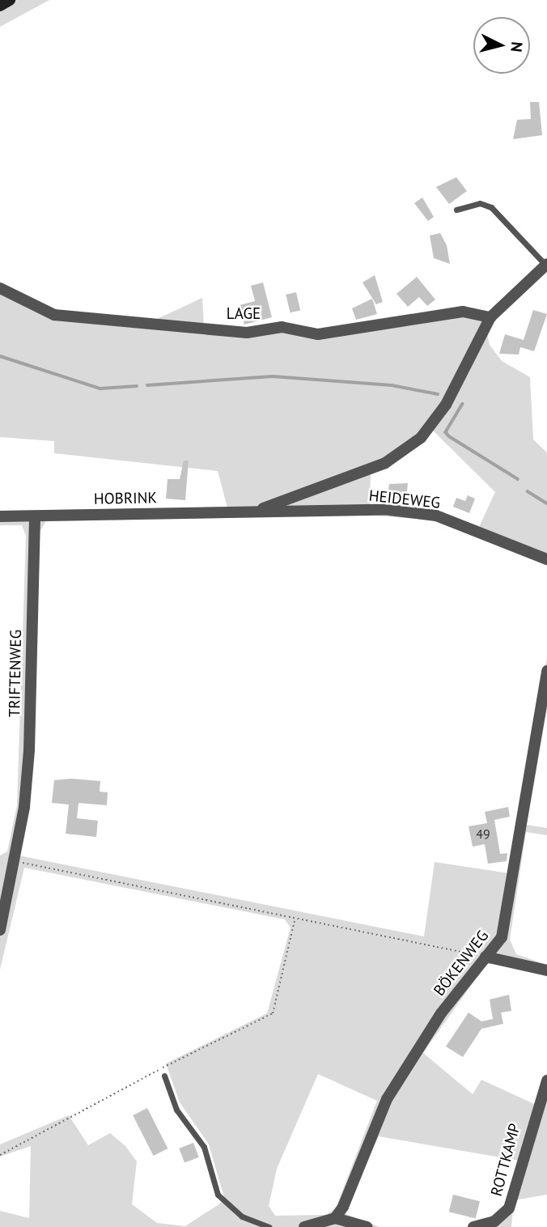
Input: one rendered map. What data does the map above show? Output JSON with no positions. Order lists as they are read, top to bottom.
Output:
{
  "streets": {
    "street": [
      "LAGE",
      "HOBRINK",
      "HEIDEWEG",
      "TRIFTENWEG",
      "BÖKENWEG",
      "ROTTKAMP"
    ]
  },
  "crossings": [
    ["HOBRINK", "HEIDEWEG"],
    ["HOBRINK", "TRIFTENWEG"]
  ],
  "house_numbers": ["49"],
  "north": "right"
}
